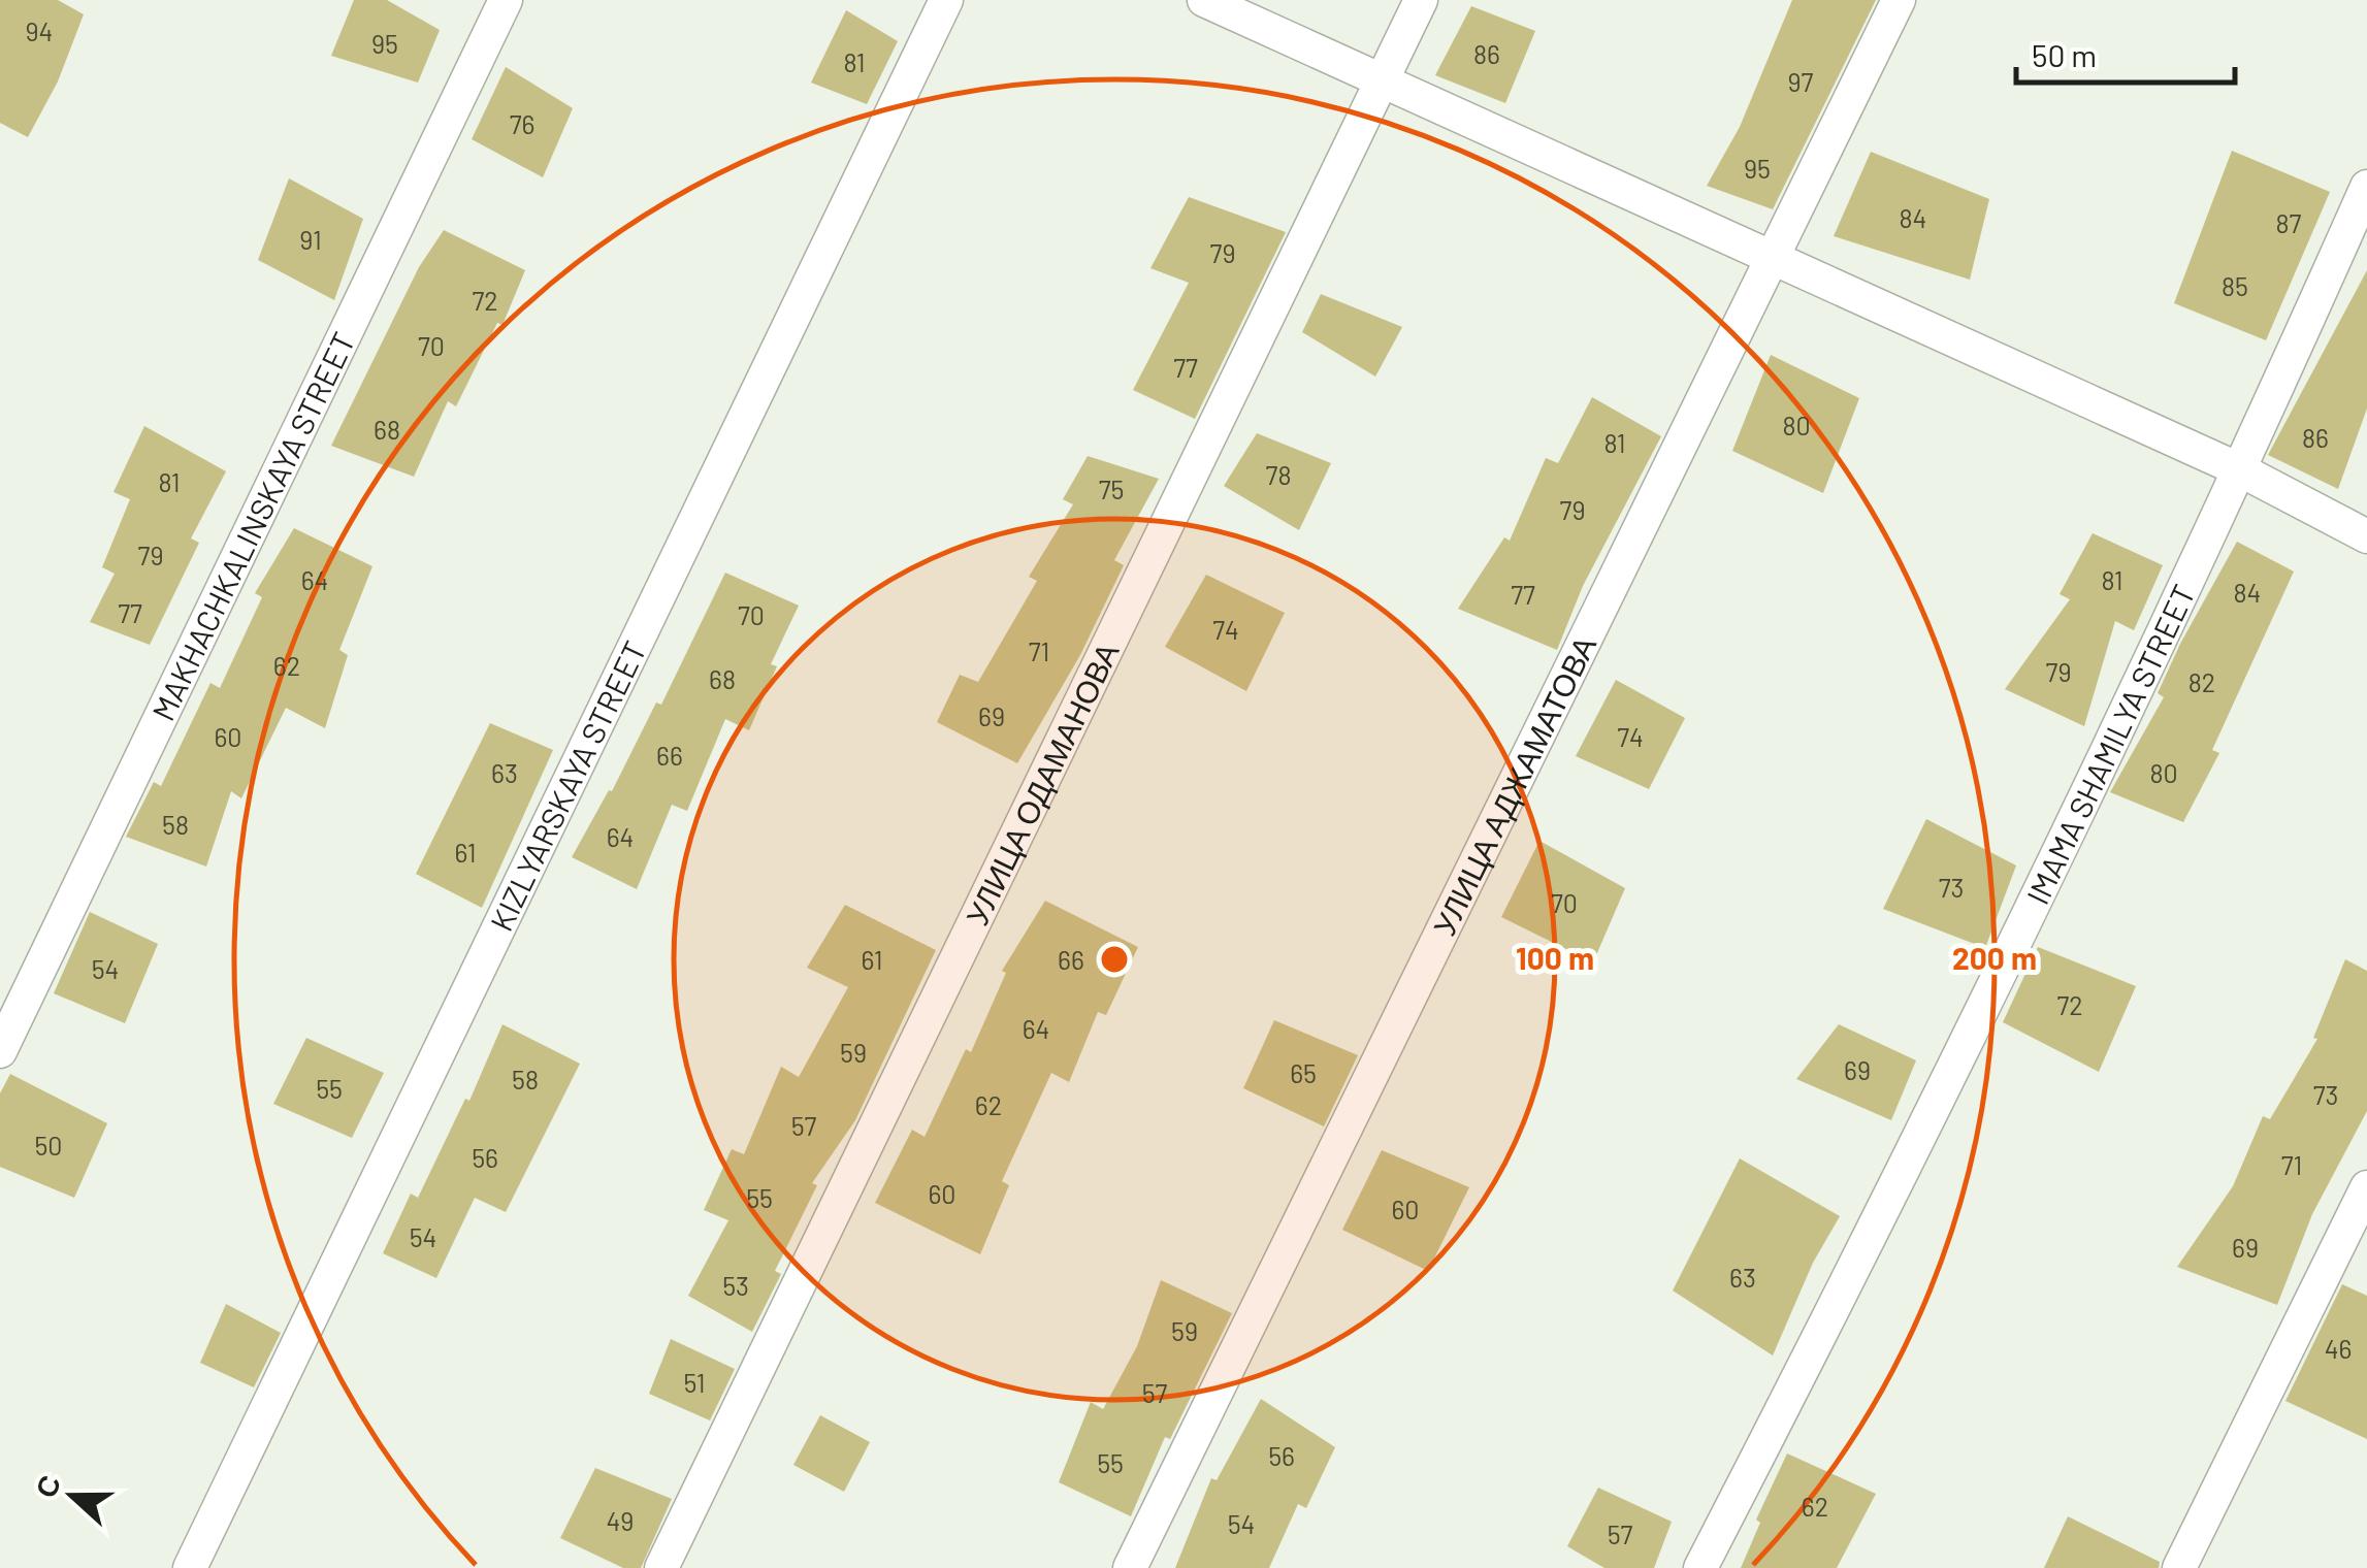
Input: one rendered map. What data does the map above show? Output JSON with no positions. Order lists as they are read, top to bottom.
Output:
{
  "streets": {
    "street": [
      "MAKHACHKALINSKAYA STREET",
      "IMAMA SHAMILYA STREET",
      "KIZLYARSKAYA STREET",
      "УЛИЦА ОДАМАНОВА",
      "УЛИЦА АДЖАМАТОВА"
    ]
  },
  "house_numbers": [
    "94",
    "95",
    "86",
    "81",
    "97",
    "76",
    "95",
    "84",
    "87",
    "91",
    "79",
    "85",
    "72",
    "70",
    "77",
    "80",
    "68",
    "86",
    "81",
    "78",
    "81",
    "75",
    "79",
    "79",
    "64",
    "81",
    "84",
    "77",
    "77",
    "70",
    "74",
    "71",
    "62",
    "79",
    "68",
    "82",
    "69",
    "60",
    "74",
    "66",
    "63",
    "80",
    "58",
    "64",
    "61",
    "73",
    "70",
    "61",
    "66",
    "54",
    "72",
    "64",
    "59",
    "69",
    "65",
    "58",
    "55",
    "73",
    "62",
    "57",
    "50",
    "56",
    "71",
    "60",
    "55",
    "60",
    "54",
    "69",
    "63",
    "53",
    "59",
    "46",
    "51",
    "57",
    "56",
    "55",
    "62",
    "49",
    "54",
    "57"
  ],
  "scale_bar": "50 m",
  "north": "left",
  "rings": ["100 m", "200 m"]
}
